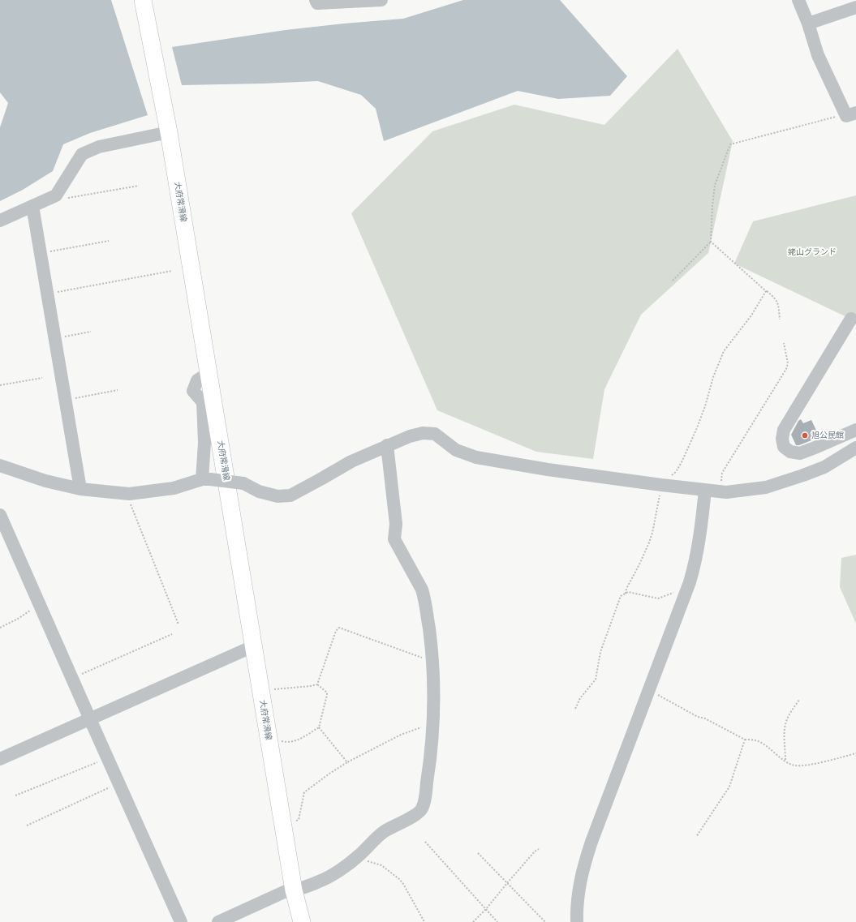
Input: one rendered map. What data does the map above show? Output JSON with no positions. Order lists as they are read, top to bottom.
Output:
{
  "streets": {
    "main road": ["大府常滑線"]
  },
  "parks": ["姥山グランド"],
  "places": ["旭公民館"]
}
